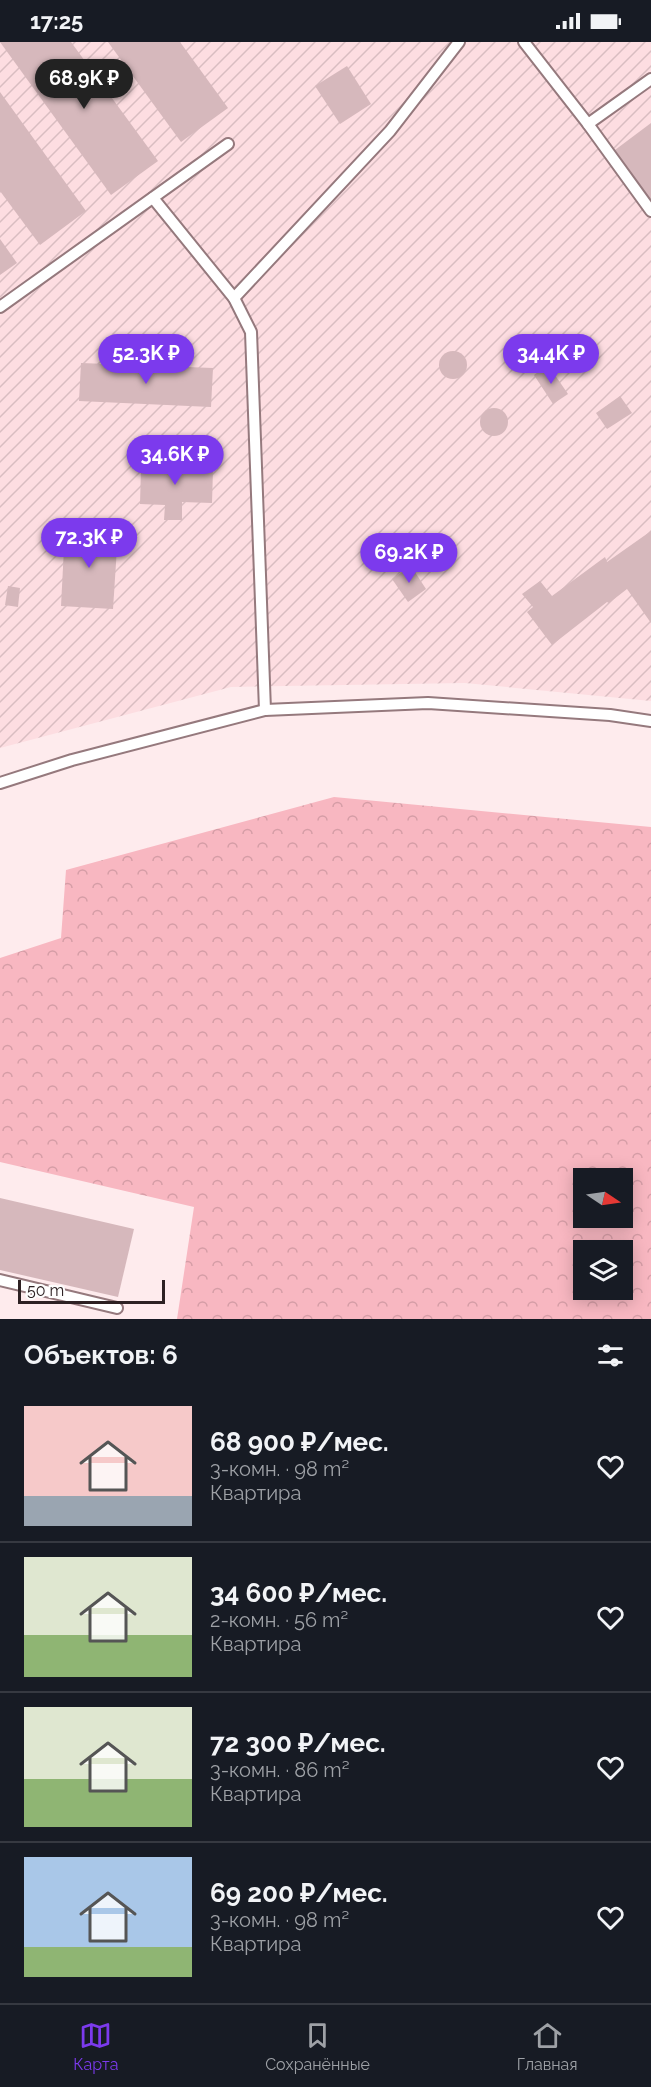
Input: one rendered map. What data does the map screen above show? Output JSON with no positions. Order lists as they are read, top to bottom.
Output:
{
  "scale_bar": "50 m",
  "north": "right",
  "page": {
    "status": "17:25",
    "price": [
      "68.9K ₽",
      "52.3K ₽",
      "34.4K ₽",
      "34.6K ₽",
      "72.3K ₽",
      "69.2K ₽"
    ],
    "scale": "50 m",
    "heading": "Объектов: 6",
    "list": [
      {
        "name": "68 900 ₽/мес.",
        "note": "3-комн. · 98 m² · Квартира"
      },
      {
        "name": "34 600 ₽/мес.",
        "note": "2-комн. · 56 m² · Квартира"
      },
      {
        "name": "72 300 ₽/мес.",
        "note": "3-комн. · 86 m² · Квартира"
      },
      {
        "name": "69 200 ₽/мес.",
        "note": "3-комн. · 98 m² · Квартира"
      }
    ],
    "tabs": ["Карта", "Сохранённые", "Главная"]
  }
}
